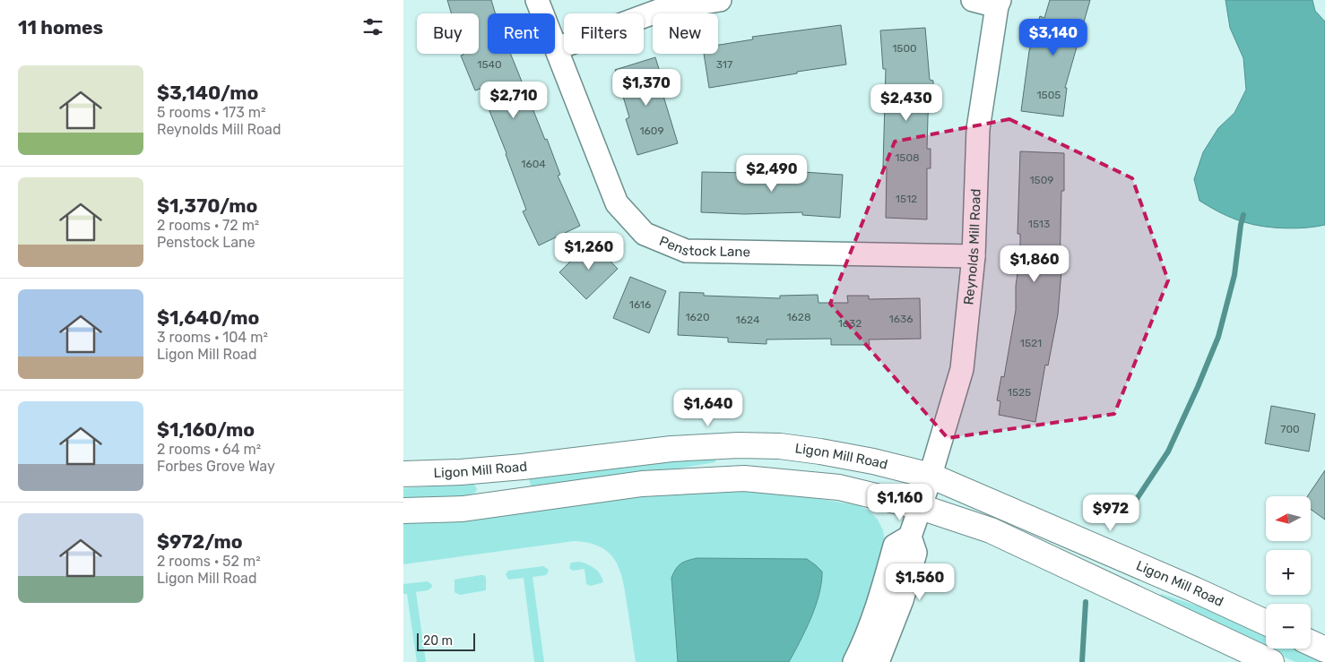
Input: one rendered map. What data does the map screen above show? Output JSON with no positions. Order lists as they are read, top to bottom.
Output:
{
  "streets": {
    "main road": ["Ligon Mill Road"],
    "street": ["Penstock Lane", "Reynolds Mill Road"]
  },
  "crossings": [
    ["Penstock Lane", "Reynolds Mill Road"],
    ["Reynolds Mill Road", "Ligon Mill Road"]
  ],
  "house_numbers": [
    "1500",
    "1540",
    "317",
    "1505",
    "1609",
    "1508",
    "1604",
    "1509",
    "1512",
    "1513",
    "1616",
    "1620",
    "1628",
    "1636",
    "1624",
    "1632",
    "1521",
    "1525",
    "700"
  ],
  "scale_bar": "20 m",
  "north": "left",
  "page": {
    "heading": "11 homes",
    "chip": [
      "Buy",
      "Rent",
      "Filters",
      "New"
    ],
    "price": [
      "$3,140",
      "$1,370",
      "$2,710",
      "$2,430",
      "$2,490",
      "$1,260",
      "$1,860",
      "$1,640",
      "$1,160",
      "$972",
      "$1,560"
    ],
    "list": [
      {
        "name": "$3,140/mo",
        "note": "5 rooms · 173 m² · Reynolds Mill Road"
      },
      {
        "name": "$1,370/mo",
        "note": "2 rooms · 72 m² · Penstock Lane"
      },
      {
        "name": "$1,640/mo",
        "note": "3 rooms · 104 m² · Ligon Mill Road"
      },
      {
        "name": "$1,160/mo",
        "note": "2 rooms · 64 m² · Forbes Grove Way"
      },
      {
        "name": "$972/mo",
        "note": "2 rooms · 52 m² · Ligon Mill Road"
      }
    ],
    "map_buttons": ["+", "−"],
    "scale": "20 m"
  }
}
